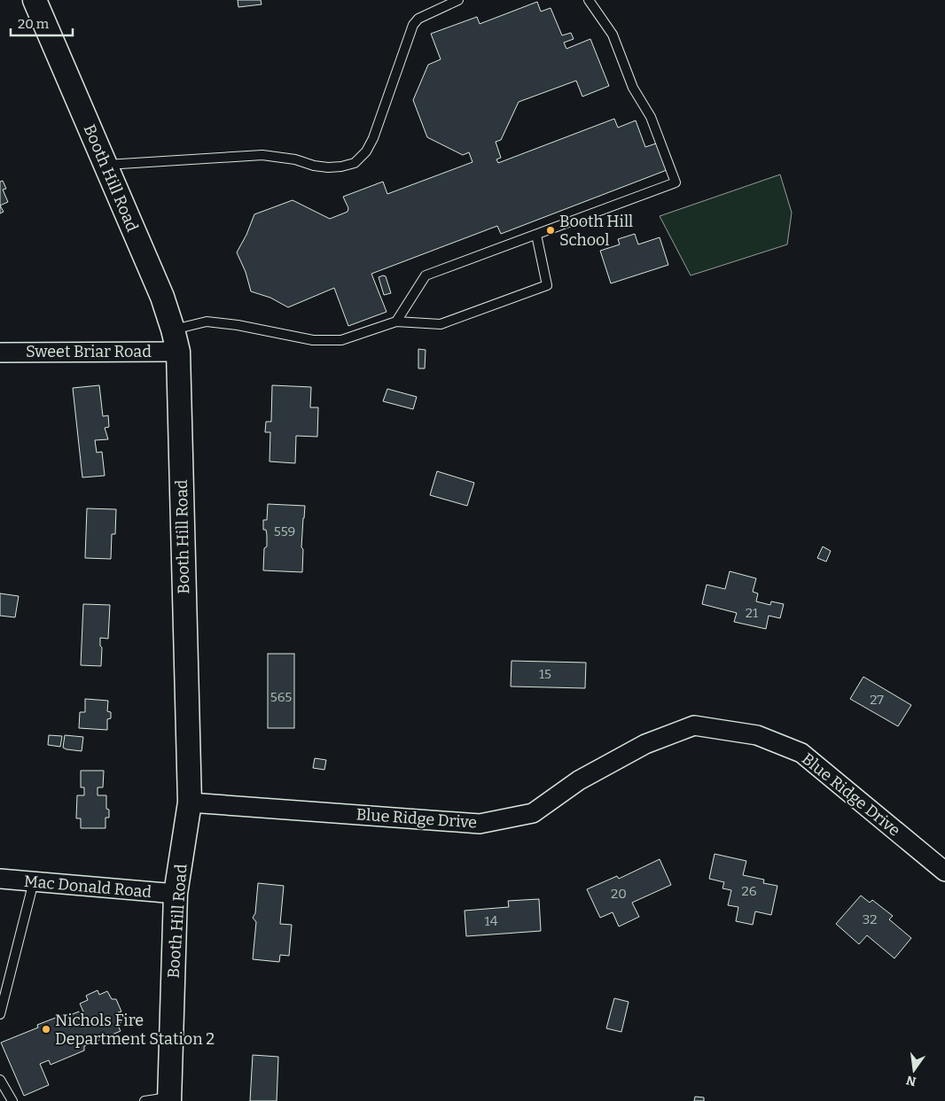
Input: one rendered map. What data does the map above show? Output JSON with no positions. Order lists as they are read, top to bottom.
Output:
{
  "streets": {
    "street": [
      "Booth Hill Road",
      "Sweet Briar Road",
      "Blue Ridge Drive",
      "Mac Donald Road"
    ]
  },
  "crossings": [
    ["Booth Hill Road", "Sweet Briar Road"],
    ["Booth Hill Road", "Blue Ridge Drive"],
    ["Booth Hill Road", "Mac Donald Road"]
  ],
  "places": ["Booth Hill School", "Nichols Fire Department Station 2"],
  "house_numbers": [
    "559",
    "21",
    "15",
    "565",
    "27",
    "26",
    "20",
    "32",
    "14"
  ],
  "scale_bar": "20 m",
  "north": "bottom"
}
